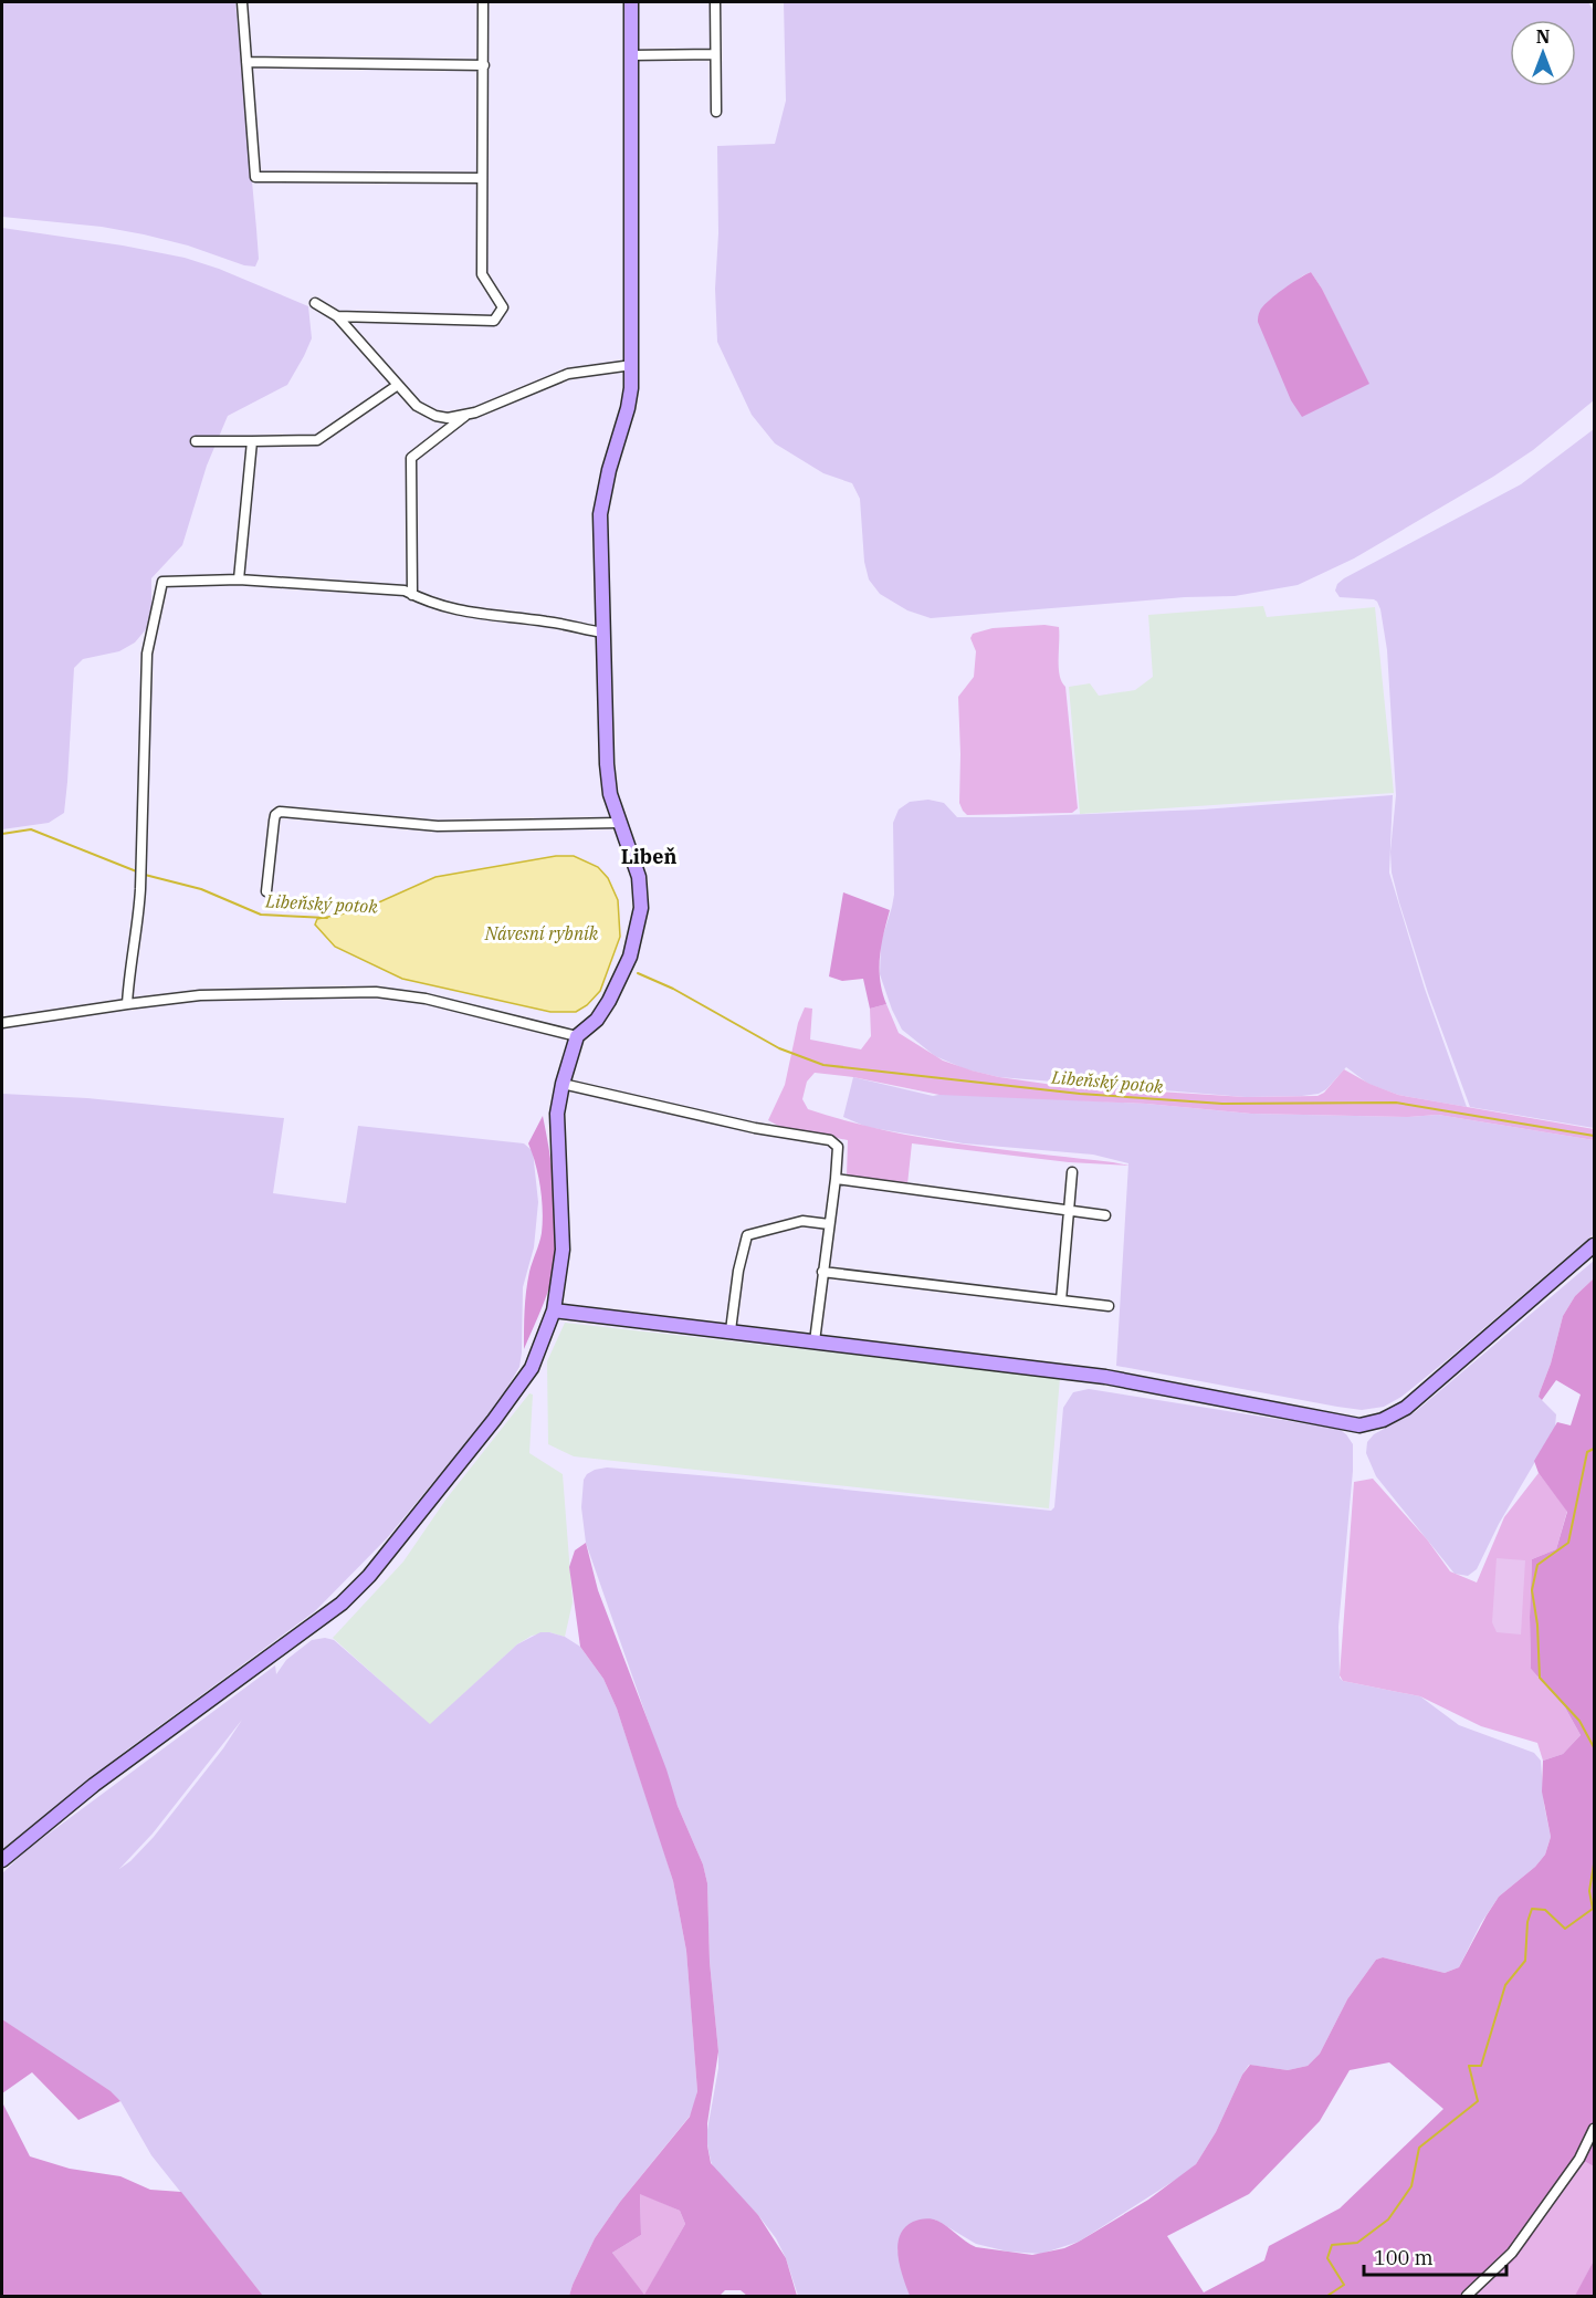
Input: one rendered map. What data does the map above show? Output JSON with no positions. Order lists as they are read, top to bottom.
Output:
{
  "districts": ["Libeň"],
  "water": ["Libeňský potok", "Návesní rybník"],
  "scale_bar": "100 m",
  "north": "top"
}
